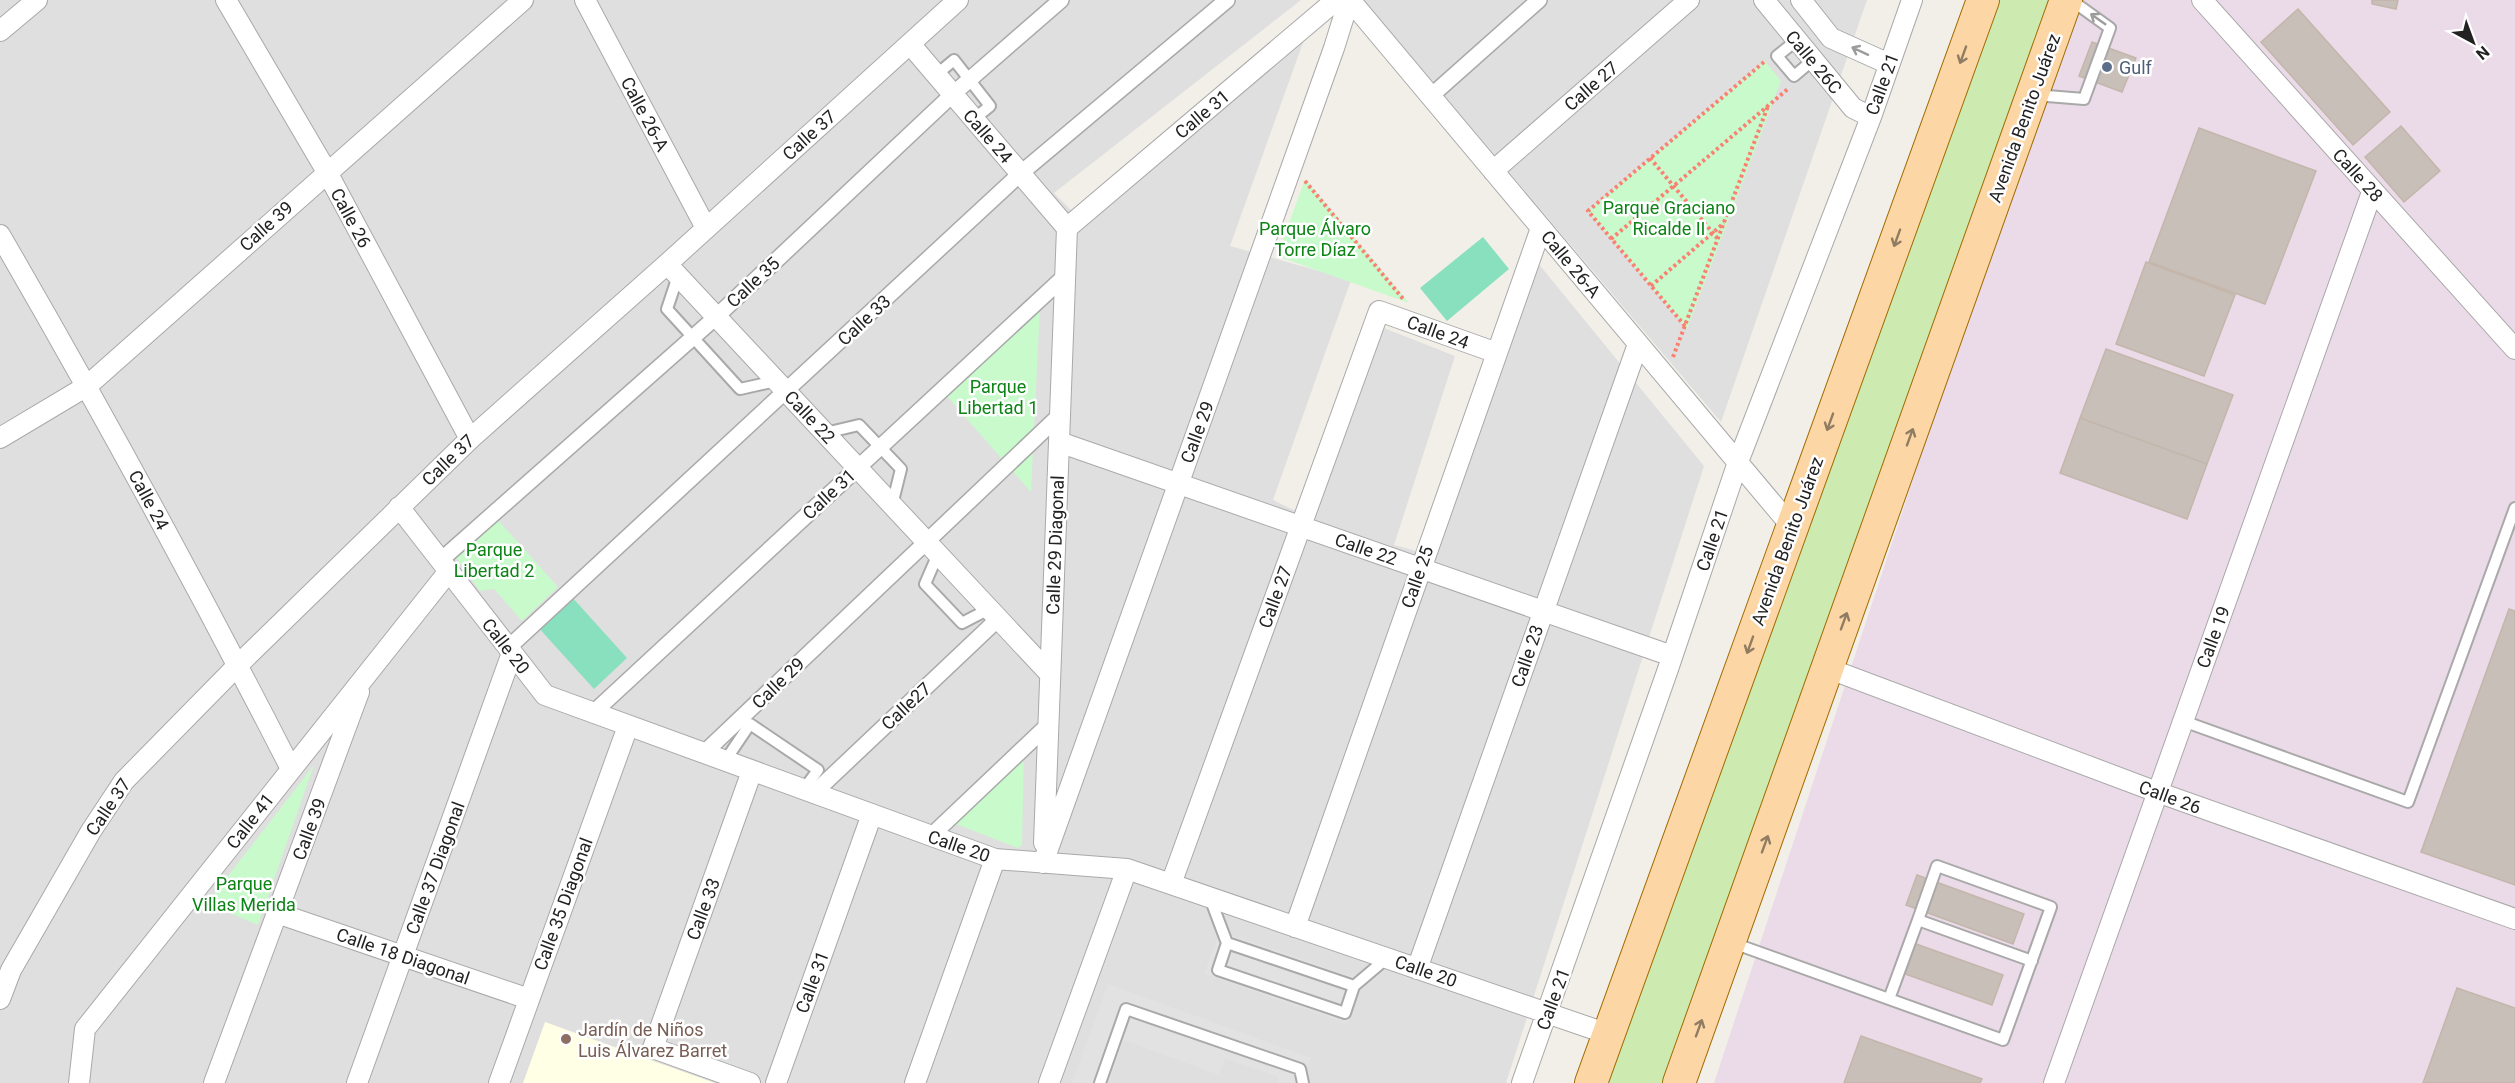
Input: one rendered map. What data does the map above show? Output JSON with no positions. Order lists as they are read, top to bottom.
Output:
{
  "streets": {
    "main road": ["Avenida Benito Juárez"],
    "street": [
      "Calle 26C",
      "Calle 21",
      "Calle 27",
      "Calle 26-A",
      "Calle 31",
      "Calle 37",
      "Calle 24",
      "Calle 28",
      "Calle 26",
      "Calle 39",
      "Calle 35",
      "Calle 33",
      "Calle 22",
      "Calle 29",
      "Calle 29 Diagonal",
      "Calle 25",
      "Calle 19",
      "Calle 20",
      "Calle 23",
      "Calle27",
      "Calle 41",
      "Calle 37 Diagonal",
      "Calle 35 Diagonal",
      "Calle 18 Diagonal"
    ]
  },
  "crossings": [
    ["Calle 26C", "Calle 21"],
    ["Calle 21", "Calle 26-A"],
    ["Calle 21", "Calle 22"],
    ["Calle 21", "Calle 20"],
    ["Calle 27", "Calle 26-A"],
    ["Calle 27", "Calle 24"],
    ["Calle 27", "Calle 22"],
    ["Calle 27", "Calle 20"],
    ["Calle 26-A", "Avenida Benito Juárez"],
    ["Calle 26-A", "Calle 37"],
    ["Calle 26-A", "Calle 29"],
    ["Calle 26-A", "Calle 25"],
    ["Calle 26-A", "Calle 23"],
    ["Calle 31", "Calle 24"],
    ["Calle 31", "Calle 22"],
    ["Calle 31", "Calle 29 Diagonal"],
    ["Calle 31", "Calle 20"],
    ["Avenida Benito Juárez", "Calle 26"],
    ["Avenida Benito Juárez", "Calle 20"],
    ["Calle 37", "Calle 24"],
    ["Calle 37", "Calle 26"],
    ["Calle 37", "Calle 22"],
    ["Calle 37", "Calle 20"],
    ["Calle 24", "Calle 39"],
    ["Calle 24", "Calle 35"],
    ["Calle 24", "Calle 33"],
    ["Calle 24", "Calle 29 Diagonal"],
    ["Calle 24", "Calle 25"],
    ["Calle 24", "Calle 41"],
    ["Calle 28", "Calle 19"],
    ["Calle 26", "Calle 39"],
    ["Calle 26", "Calle 19"],
    ["Calle 39", "Calle 41"],
    ["Calle 39", "Calle 18 Diagonal"],
    ["Calle 35", "Calle 22"],
    ["Calle 35", "Calle 20"],
    ["Calle 35", "Calle 41"],
    ["Calle 33", "Calle 22"],
    ["Calle 33", "Calle 20"],
    ["Calle 33", "Calle 37 Diagonal"],
    ["Calle 22", "Calle 29"],
    ["Calle 22", "Calle 29 Diagonal"],
    ["Calle 22", "Calle 25"],
    ["Calle 22", "Calle 23"],
    ["Calle 22", "Calle27"],
    ["Calle 29", "Calle 29 Diagonal"],
    ["Calle 29", "Calle 20"],
    ["Calle 29 Diagonal", "Calle 20"],
    ["Calle 25", "Calle 20"],
    ["Calle 20", "Calle 23"],
    ["Calle 20", "Calle27"],
    ["Calle 20", "Calle 41"],
    ["Calle 20", "Calle 37 Diagonal"],
    ["Calle 20", "Calle 35 Diagonal"],
    ["Calle 37 Diagonal", "Calle 18 Diagonal"],
    ["Calle 35 Diagonal", "Calle 18 Diagonal"]
  ],
  "parks": [
    "Parque Graciano Ricalde II",
    "Parque Álvaro Torre Díaz",
    "Parque Libertad 1",
    "Parque Libertad 2",
    "Parque Villas Merida"
  ],
  "places": ["Gulf", "Jardín de Niños Luis Álvarez Barret"],
  "north": "bottom right"
}
